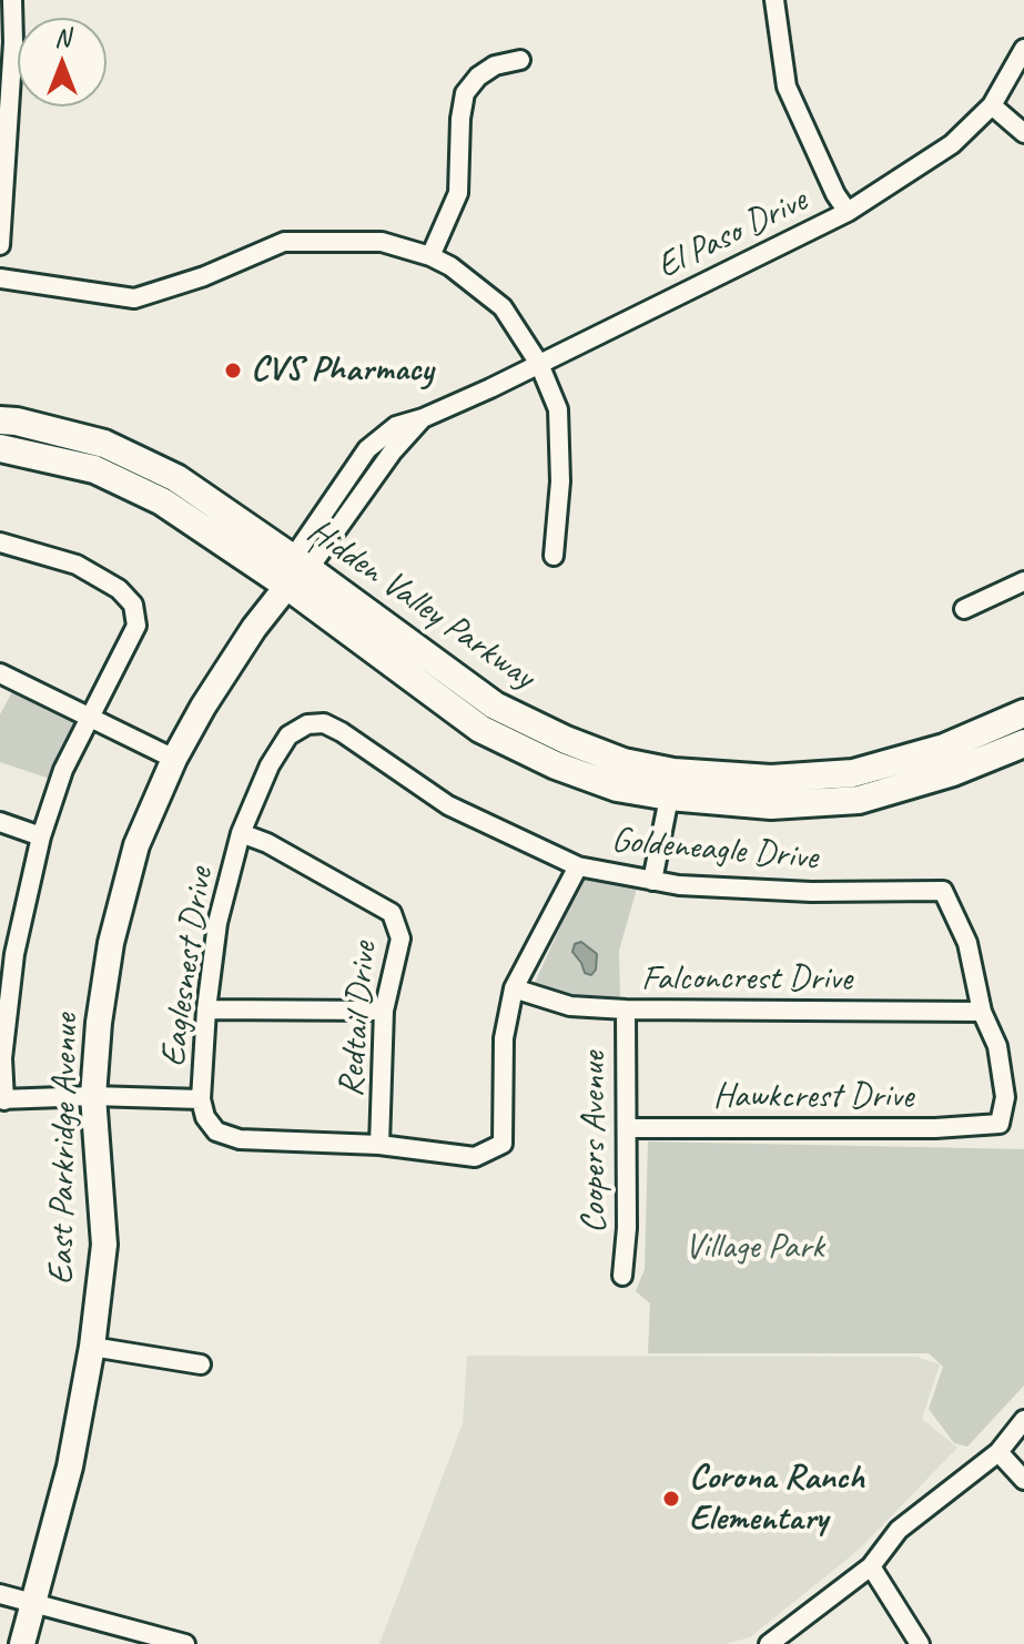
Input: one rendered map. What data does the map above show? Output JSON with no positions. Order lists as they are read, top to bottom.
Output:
{
  "streets": {
    "main road": ["Hidden Valley Parkway", "East Parkridge Avenue"],
    "street": [
      "El Paso Drive",
      "Goldeneagle Drive",
      "Eaglesnest Drive",
      "Falconcrest Drive",
      "Redtail Drive",
      "Hawkcrest Drive",
      "Coopers Avenue"
    ]
  },
  "crossings": [
    ["El Paso Drive", "Hidden Valley Parkway"],
    ["El Paso Drive", "East Parkridge Avenue"],
    ["Hidden Valley Parkway", "East Parkridge Avenue"],
    ["Goldeneagle Drive", "Eaglesnest Drive"],
    ["Goldeneagle Drive", "Falconcrest Drive"],
    ["Goldeneagle Drive", "Hawkcrest Drive"],
    ["Eaglesnest Drive", "Redtail Drive"],
    ["Falconcrest Drive", "Hawkcrest Drive"],
    ["Falconcrest Drive", "Coopers Avenue"],
    ["Hawkcrest Drive", "Coopers Avenue"]
  ],
  "parks": ["Village Park"],
  "places": ["CVS Pharmacy", "Corona Ranch Elementary"],
  "north": "top"
}
